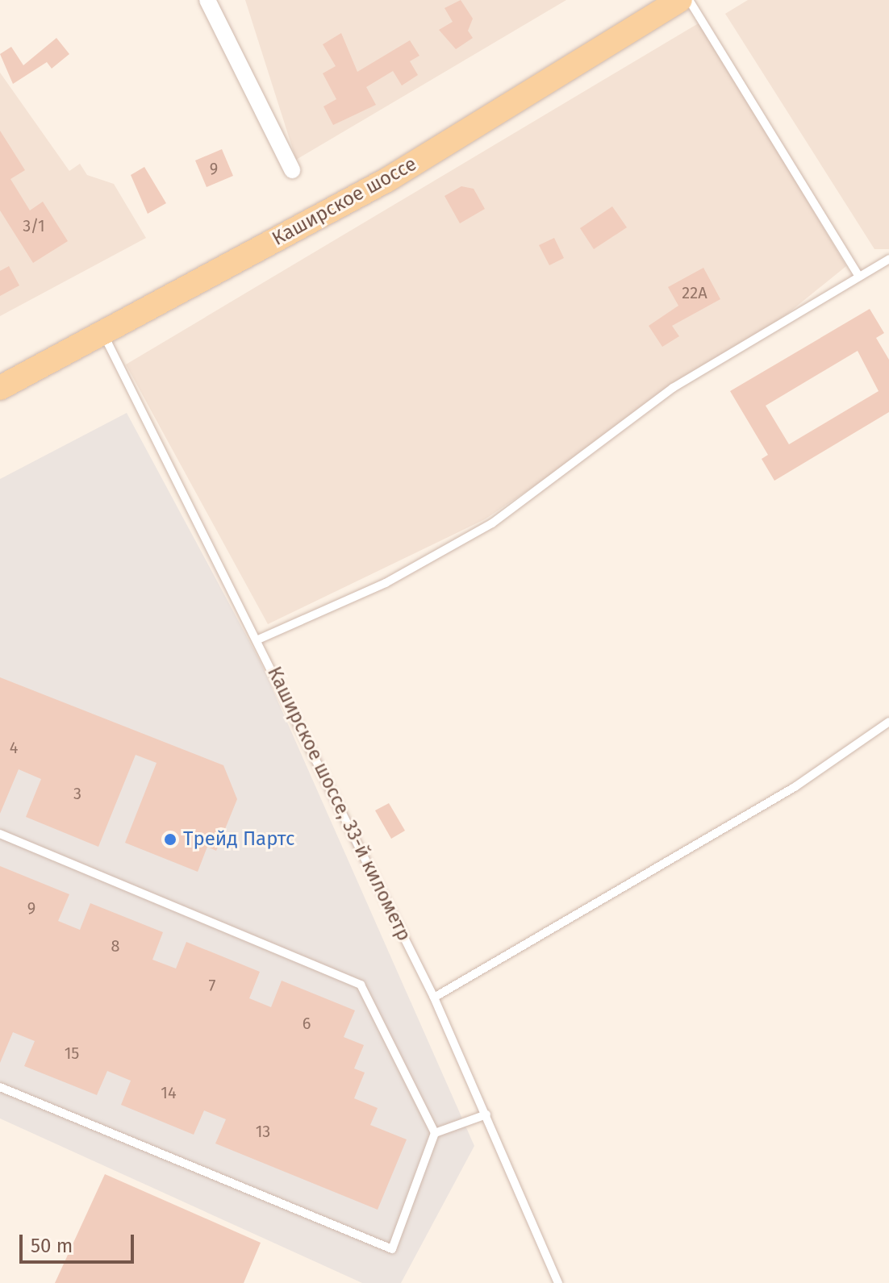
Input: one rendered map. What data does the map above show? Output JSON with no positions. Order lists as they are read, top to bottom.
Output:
{
  "streets": {
    "main road": ["Каширское шоссе"],
    "lane": ["Каширское шоссе, 33-й километр"]
  },
  "crossings": [
    ["Каширское шоссе", "Каширское шоссе, 33-й километр"]
  ],
  "places": ["Трейд Партс"],
  "house_numbers": [
    "9",
    "3/1",
    "22А",
    "4",
    "3",
    "9",
    "8",
    "7",
    "6",
    "15",
    "14",
    "13"
  ],
  "scale_bar": "50 m"
}
